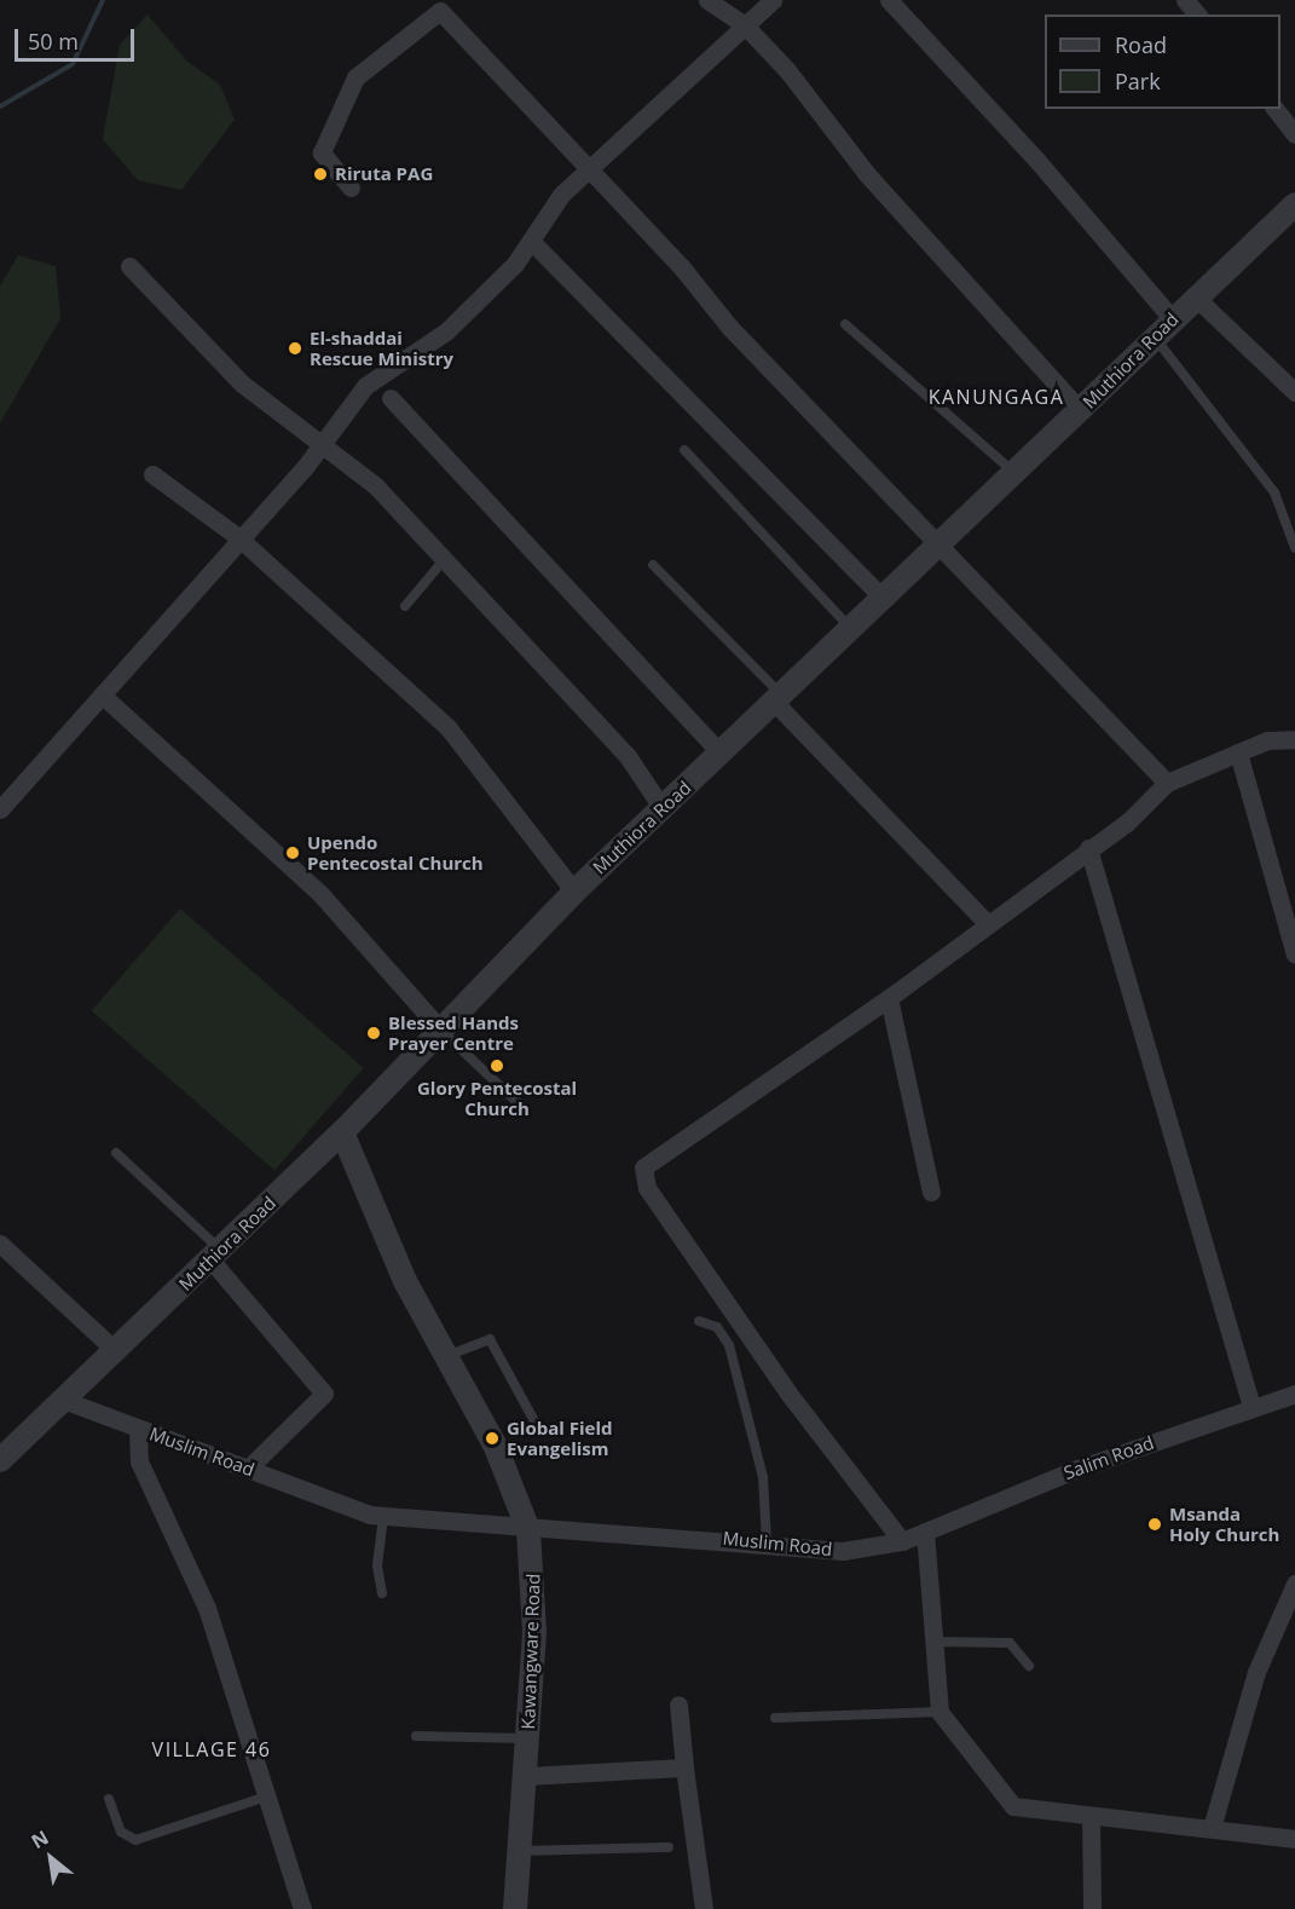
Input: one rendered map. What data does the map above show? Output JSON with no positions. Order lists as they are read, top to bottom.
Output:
{
  "streets": {
    "street": [
      "Muthiora Road",
      "Muslim Road",
      "Salim Road",
      "Kawangware Road"
    ]
  },
  "crossings": [
    ["Muthiora Road", "Muslim Road"],
    ["Muthiora Road", "Kawangware Road"],
    ["Muslim Road", "Salim Road"],
    ["Muslim Road", "Kawangware Road"]
  ],
  "districts": ["KANUNGAGA", "VILLAGE 46"],
  "places": [
    "Riruta PAG",
    "El-shaddai Rescue Ministry",
    "Upendo Pentecostal Church",
    "Blessed Hands Prayer Centre",
    "Glory Pentecostal Church",
    "Global Field Evangelism",
    "Msanda Holy Church"
  ],
  "legend": ["Road", "Park"],
  "scale_bar": "50 m",
  "north": "top left"
}
